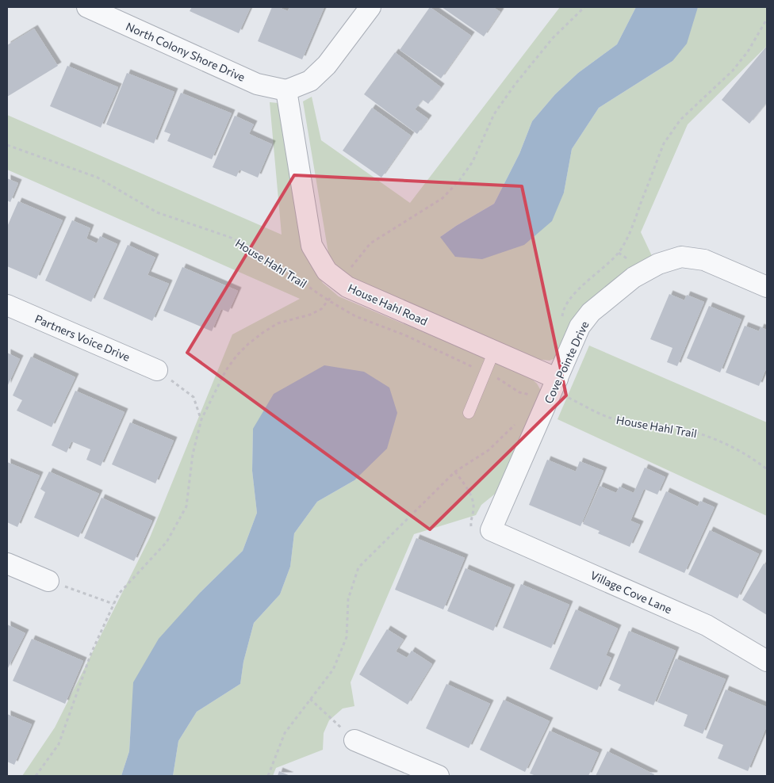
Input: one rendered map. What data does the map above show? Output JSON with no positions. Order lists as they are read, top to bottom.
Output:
{
  "streets": {
    "street": [
      "North Colony Shore Drive",
      "House Hahl Road",
      "Partners Voice Drive",
      "Cove Pointe Drive",
      "Village Cove Lane"
    ],
    "path": ["House Hahl Trail"]
  },
  "crossings": [
    ["North Colony Shore Drive", "House Hahl Road"],
    ["House Hahl Trail", "House Hahl Road"],
    ["House Hahl Trail", "Cove Pointe Drive"],
    ["House Hahl Road", "Cove Pointe Drive"],
    ["Cove Pointe Drive", "Village Cove Lane"]
  ]
}
